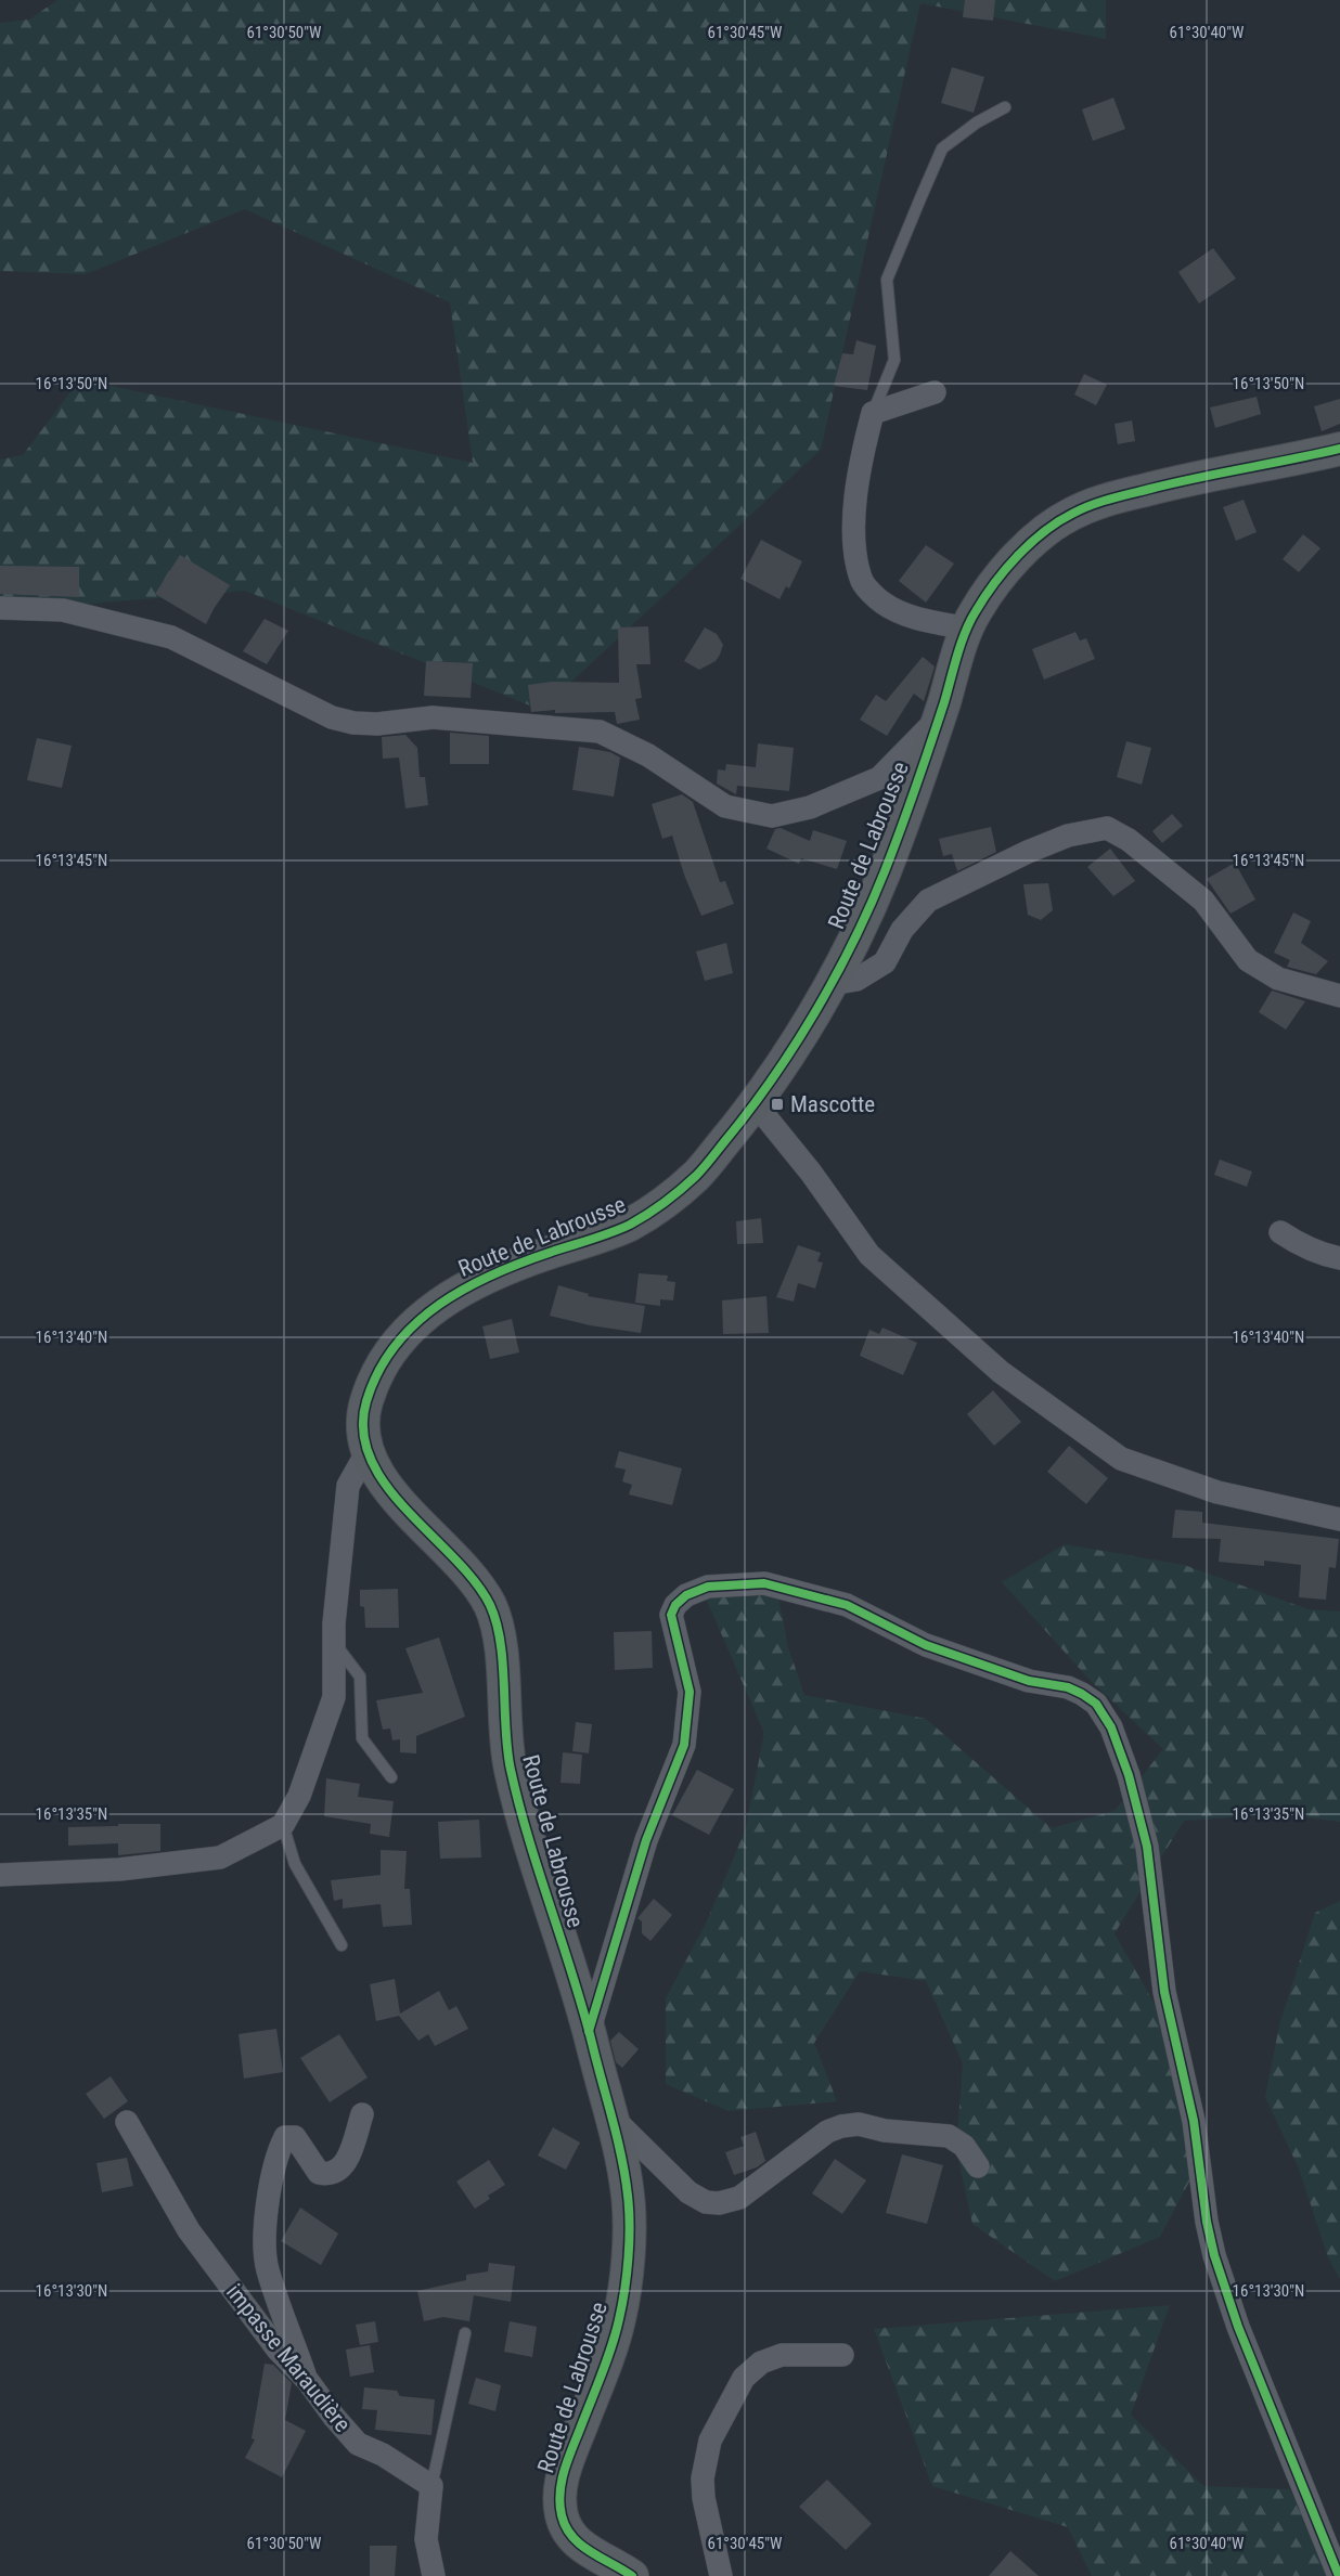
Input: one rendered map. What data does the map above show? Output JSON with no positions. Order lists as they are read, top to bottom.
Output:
{
  "streets": {
    "street": ["Route de Labrousse", "impasse Maraudière"]
  },
  "places": {
    "transit": ["Mascotte"]
  },
  "coordinates": [
    "61°30'50\"W",
    "61°30'45\"W",
    "61°30'40\"W",
    "16°13'50\"N",
    "16°13'45\"N",
    "16°13'40\"N",
    "16°13'35\"N",
    "16°13'30\"N"
  ]
}
